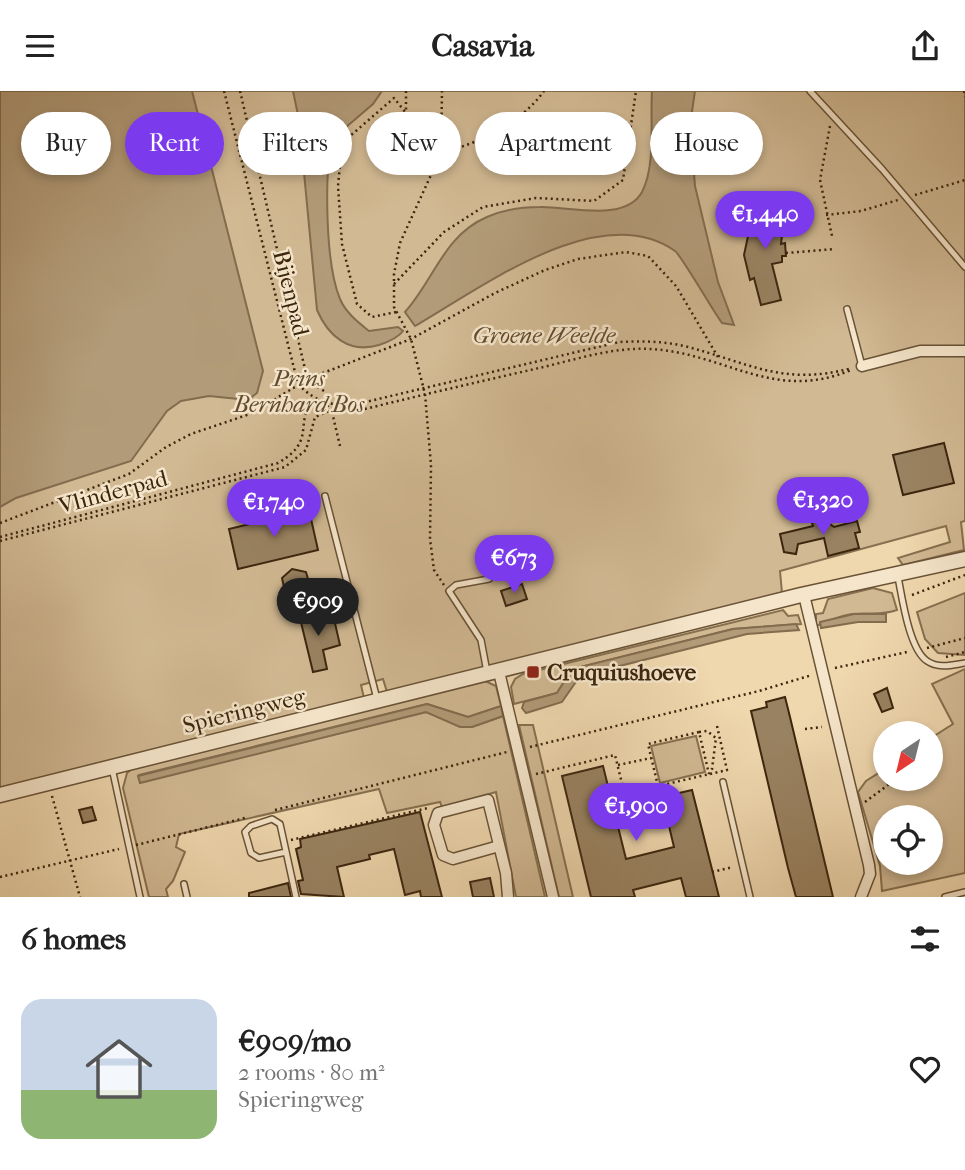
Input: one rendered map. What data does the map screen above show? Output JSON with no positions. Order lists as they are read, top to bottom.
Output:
{
  "streets": {
    "street": ["Spieringweg"],
    "path": ["Bijenpad", "Vlinderpad"]
  },
  "parks": ["Groene Weelde", "Prins Bernhard Bos"],
  "places": {
    "transit": ["Cruquiushoeve"]
  },
  "north": "bottom left",
  "page": {
    "header": "Casavia",
    "chip": [
      "Buy",
      "Rent",
      "Filters",
      "New",
      "Apartment",
      "House"
    ],
    "price": [
      "€1,440",
      "€1,320",
      "€1,740",
      "€673",
      "€909",
      "€1,900"
    ],
    "heading": "6 homes",
    "list": [
      {
        "name": "€909/mo",
        "note": "2 rooms · 80 m² · Spieringweg"
      }
    ]
  }
}
